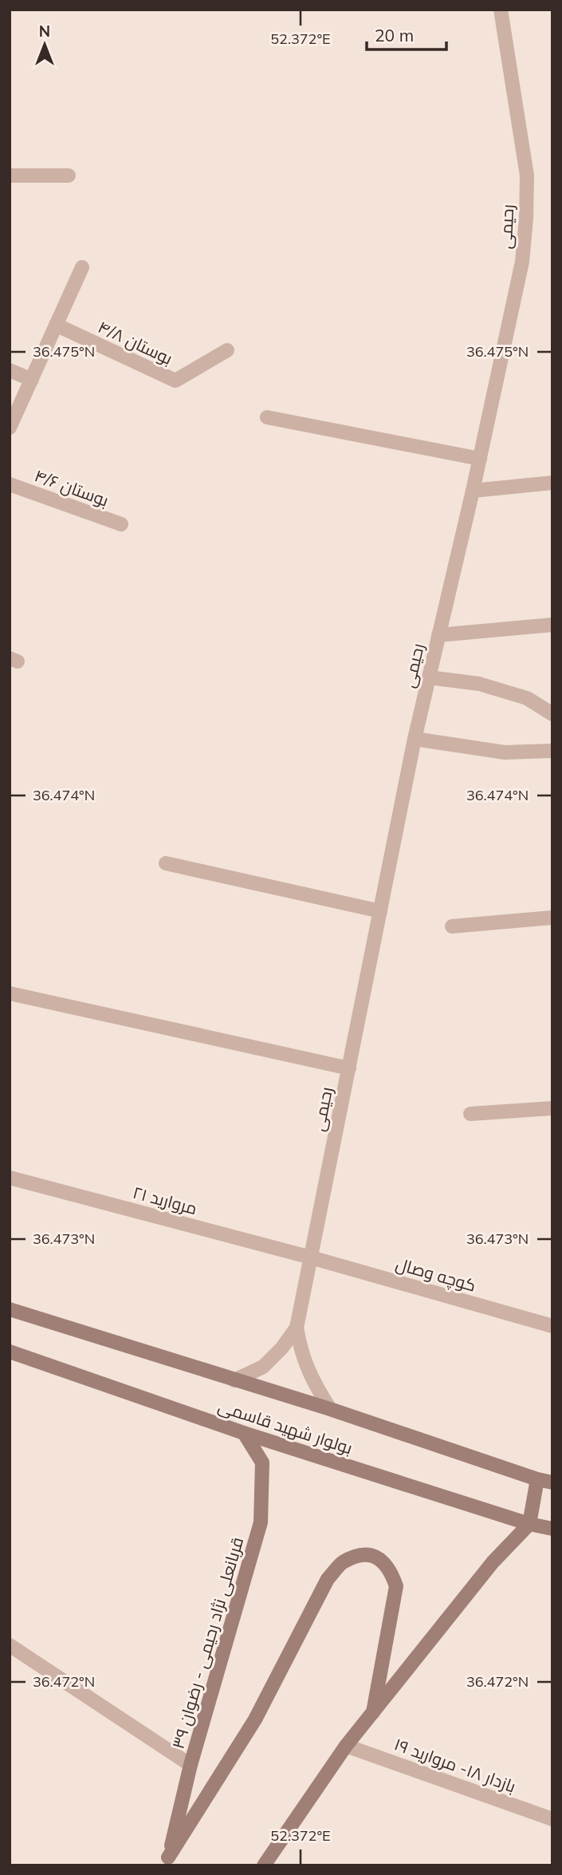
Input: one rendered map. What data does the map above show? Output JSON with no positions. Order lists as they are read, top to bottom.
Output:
{
  "streets": {
    "main road": ["بولوار شهید قاسمی", "قربانعلی نژاد رحیمی - رضوان ۳۹"],
    "street": [
      "رحیمی",
      "بوستان ۴/۸",
      "بوستان ۴/۶",
      "مروارید ۲۱",
      "کوچه وصال",
      "بازدار ۱۸- مروارید ۱۹"
    ]
  },
  "crossings": [
    ["رحیمی", "مروارید ۲۱"],
    ["رحیمی", "کوچه وصال"],
    ["رحیمی", "بولوار شهید قاسمی"],
    ["مروارید ۲۱", "کوچه وصال"],
    ["بولوار شهید قاسمی", "قربانعلی نژاد رحیمی - رضوان ۳۹"]
  ],
  "scale_bar": "20 m",
  "north": "top",
  "coordinates": [
    "52.372°E",
    "36.475°N",
    "36.474°N",
    "36.473°N",
    "36.472°N"
  ]
}
